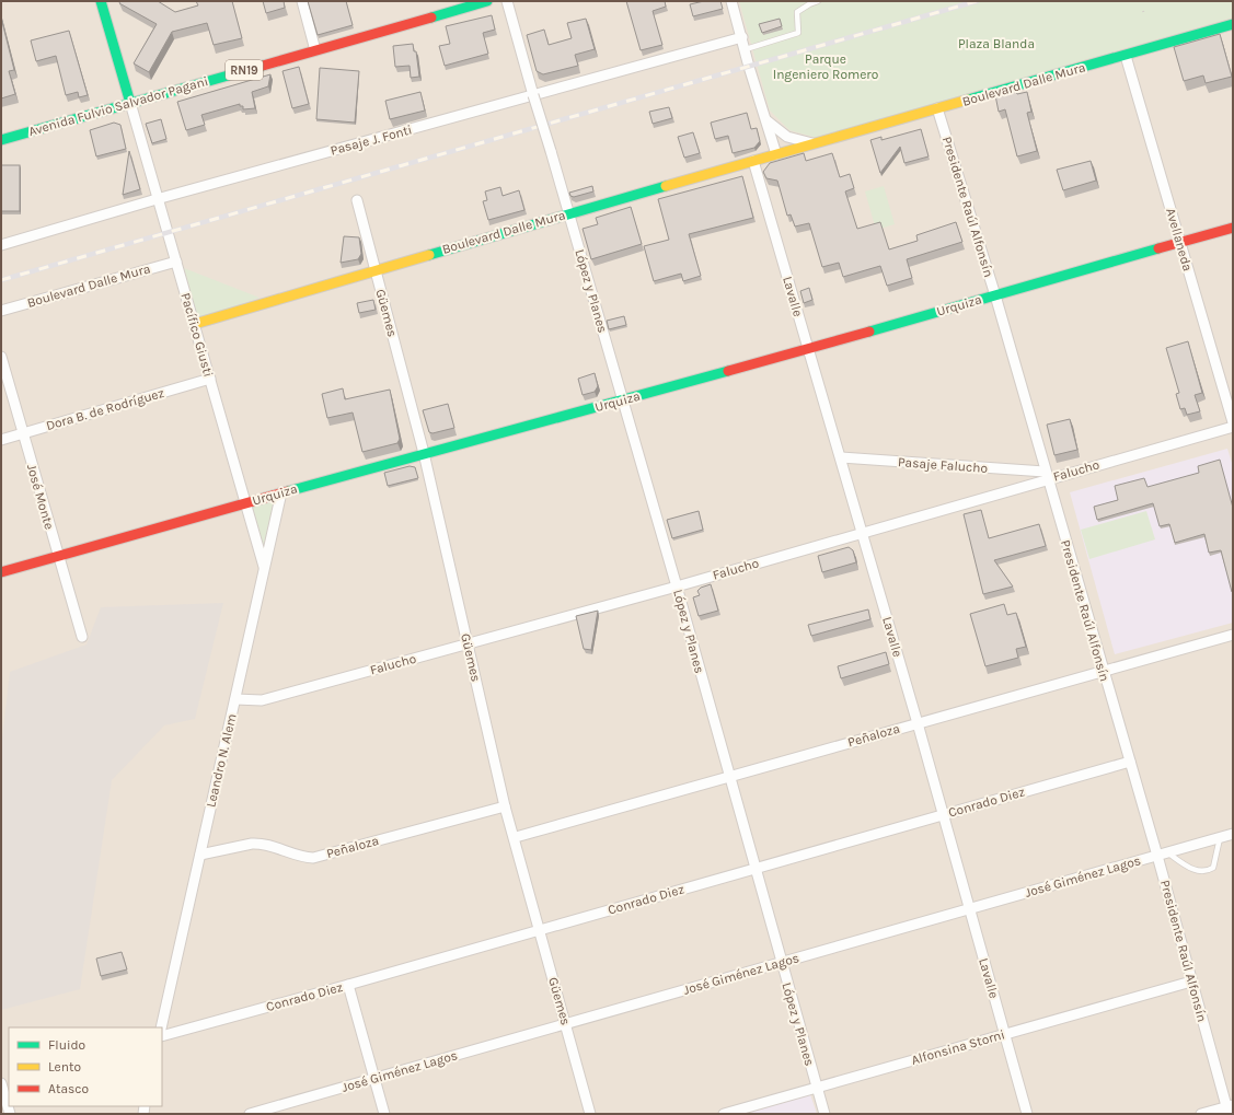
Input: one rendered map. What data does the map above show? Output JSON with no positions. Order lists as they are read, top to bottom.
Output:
{
  "streets": {
    "main road": [
      "RN19",
      "Boulevard Dalle Mura",
      "Avenida Fulvio Salvador Pagani",
      "Urquiza"
    ],
    "street": [
      "Pasaje J. Fonti",
      "Presidente Raúl Alfonsín",
      "Avellaneda",
      "López y Planes",
      "Lavalle",
      "Güemes",
      "Pacífico Giusti",
      "Dora B. de Rodríguez",
      "Pasaje Falucho",
      "Falucho",
      "José Monte",
      "Peñaloza",
      "Leandro N. Alem",
      "Conrado Diez",
      "José Giménez Lagos",
      "Alfonsina Storni"
    ]
  },
  "crossings": [
    ["Boulevard Dalle Mura", "Presidente Raúl Alfonsín"],
    ["Boulevard Dalle Mura", "Avellaneda"],
    ["Boulevard Dalle Mura", "López y Planes"],
    ["Boulevard Dalle Mura", "Lavalle"],
    ["Boulevard Dalle Mura", "Güemes"],
    ["Boulevard Dalle Mura", "Pacífico Giusti"],
    ["Avenida Fulvio Salvador Pagani", "Pacífico Giusti"],
    ["Pasaje J. Fonti", "López y Planes"],
    ["Pasaje J. Fonti", "Pacífico Giusti"],
    ["Presidente Raúl Alfonsín", "Urquiza"],
    ["Presidente Raúl Alfonsín", "Pasaje Falucho"],
    ["Presidente Raúl Alfonsín", "Falucho"],
    ["Presidente Raúl Alfonsín", "Peñaloza"],
    ["Presidente Raúl Alfonsín", "Conrado Diez"],
    ["Presidente Raúl Alfonsín", "José Giménez Lagos"],
    ["Presidente Raúl Alfonsín", "Alfonsina Storni"],
    ["Avellaneda", "Urquiza"],
    ["López y Planes", "Urquiza"],
    ["López y Planes", "Falucho"],
    ["López y Planes", "Peñaloza"],
    ["López y Planes", "Conrado Diez"],
    ["López y Planes", "José Giménez Lagos"],
    ["López y Planes", "Alfonsina Storni"],
    ["Lavalle", "Urquiza"],
    ["Lavalle", "Pasaje Falucho"],
    ["Lavalle", "Falucho"],
    ["Lavalle", "Peñaloza"],
    ["Lavalle", "Conrado Diez"],
    ["Lavalle", "José Giménez Lagos"],
    ["Lavalle", "Alfonsina Storni"],
    ["Urquiza", "Güemes"],
    ["Urquiza", "Pacífico Giusti"],
    ["Urquiza", "José Monte"],
    ["Urquiza", "Leandro N. Alem"],
    ["Güemes", "Falucho"],
    ["Güemes", "Peñaloza"],
    ["Güemes", "Conrado Diez"],
    ["Güemes", "José Giménez Lagos"],
    ["Pacífico Giusti", "Dora B. de Rodríguez"],
    ["Pacífico Giusti", "Leandro N. Alem"],
    ["Dora B. de Rodríguez", "José Monte"],
    ["Pasaje Falucho", "Falucho"],
    ["Falucho", "Leandro N. Alem"],
    ["Peñaloza", "Leandro N. Alem"]
  ],
  "parks": ["Plaza Blanda", "Parque Ingeniero Romero"],
  "legend": ["Fluido", "Lento", "Atasco"]
}
